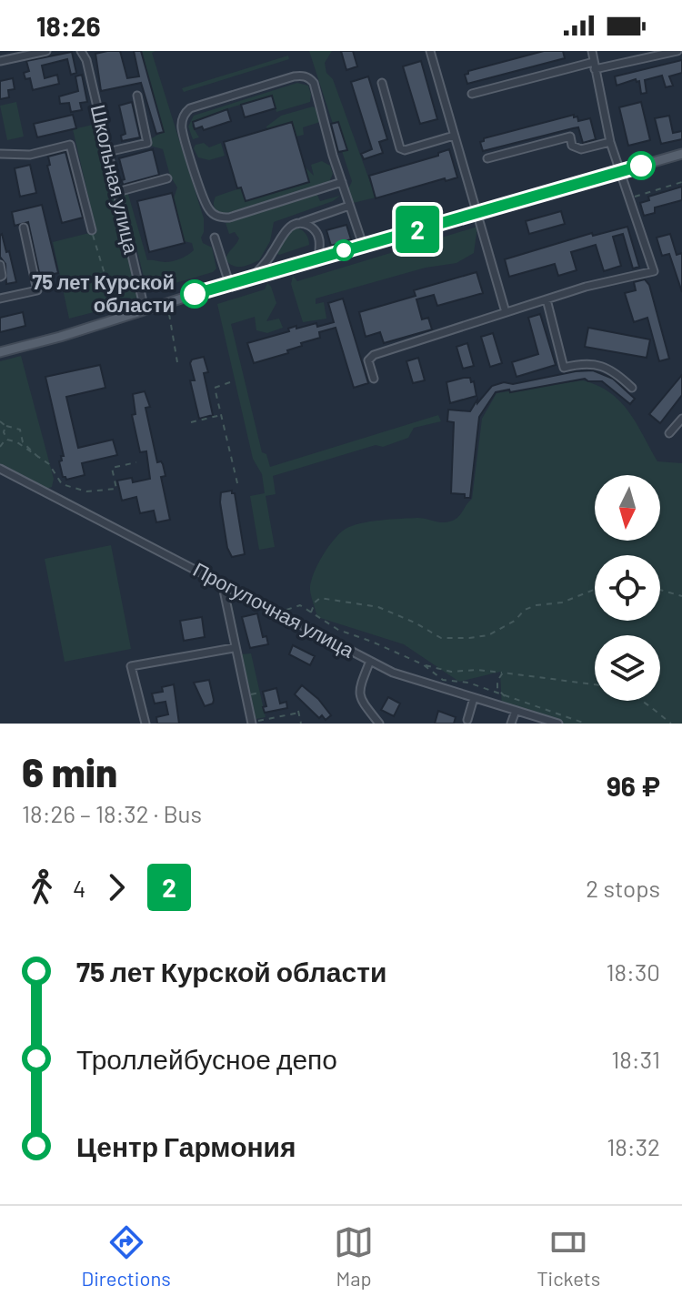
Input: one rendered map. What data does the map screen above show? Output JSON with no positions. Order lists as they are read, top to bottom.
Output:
{
  "streets": {
    "street": ["Школьная улица", "Прогулочная улица"]
  },
  "places": ["75 лет Курской области"],
  "lines": ["bus line 2"],
  "north": "bottom",
  "page": {
    "status": "18:26",
    "on_map": "2",
    "heading": ["6 min", "18:26 – 18:32 · Bus", "96 ₽"],
    "legs": ["4", "2", "2 stops"],
    "list": [
      {
        "name": "75 лет Курской области",
        "value": "18:30"
      },
      {
        "name": "Троллейбусное депо",
        "value": "18:31"
      },
      {
        "name": "Центр Гармония",
        "value": "18:32"
      }
    ],
    "tabs": ["Directions", "Map", "Tickets"]
  }
}
